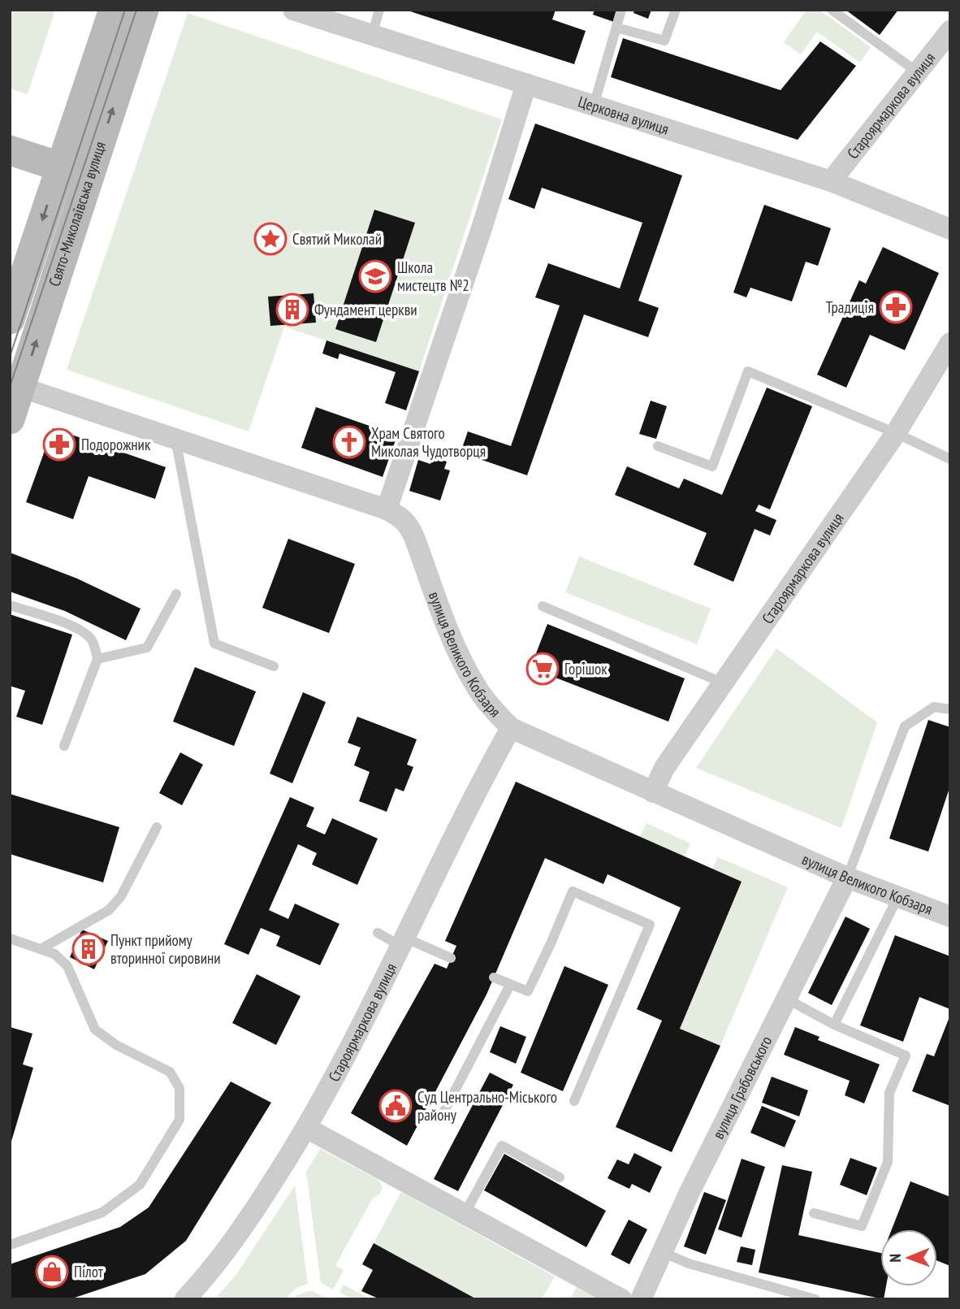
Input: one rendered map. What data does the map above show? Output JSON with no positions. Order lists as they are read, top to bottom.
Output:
{
  "streets": {
    "main road": ["Свято-Миколаївська вулиця"],
    "street": [
      "Староярмаркова вулиця",
      "Церковна вулиця",
      "вулиця Великого Кобзаря",
      "вулиця Грабовського"
    ]
  },
  "crossings": [
    ["Староярмаркова вулиця", "Церковна вулиця"],
    ["Староярмаркова вулиця", "вулиця Великого Кобзаря"],
    ["Свято-Миколаївська вулиця", "вулиця Великого Кобзаря"],
    ["вулиця Великого Кобзаря", "вулиця Грабовського"]
  ],
  "places": {
    "place": ["Святий Миколай"],
    "school or university": ["Школа мистецтв №2"],
    "pharmacy": ["Традиція", "Подорожник"],
    "building": ["Фундамент церкви", "Пункт прийому вторинної сировини"],
    "church": ["Храм Святого Миколая Чудотворця"],
    "supermarket": ["Горішок"],
    "public building": ["Суд Центрально-Міського району"],
    "shop": ["Пілот"]
  },
  "north": "left"
}
